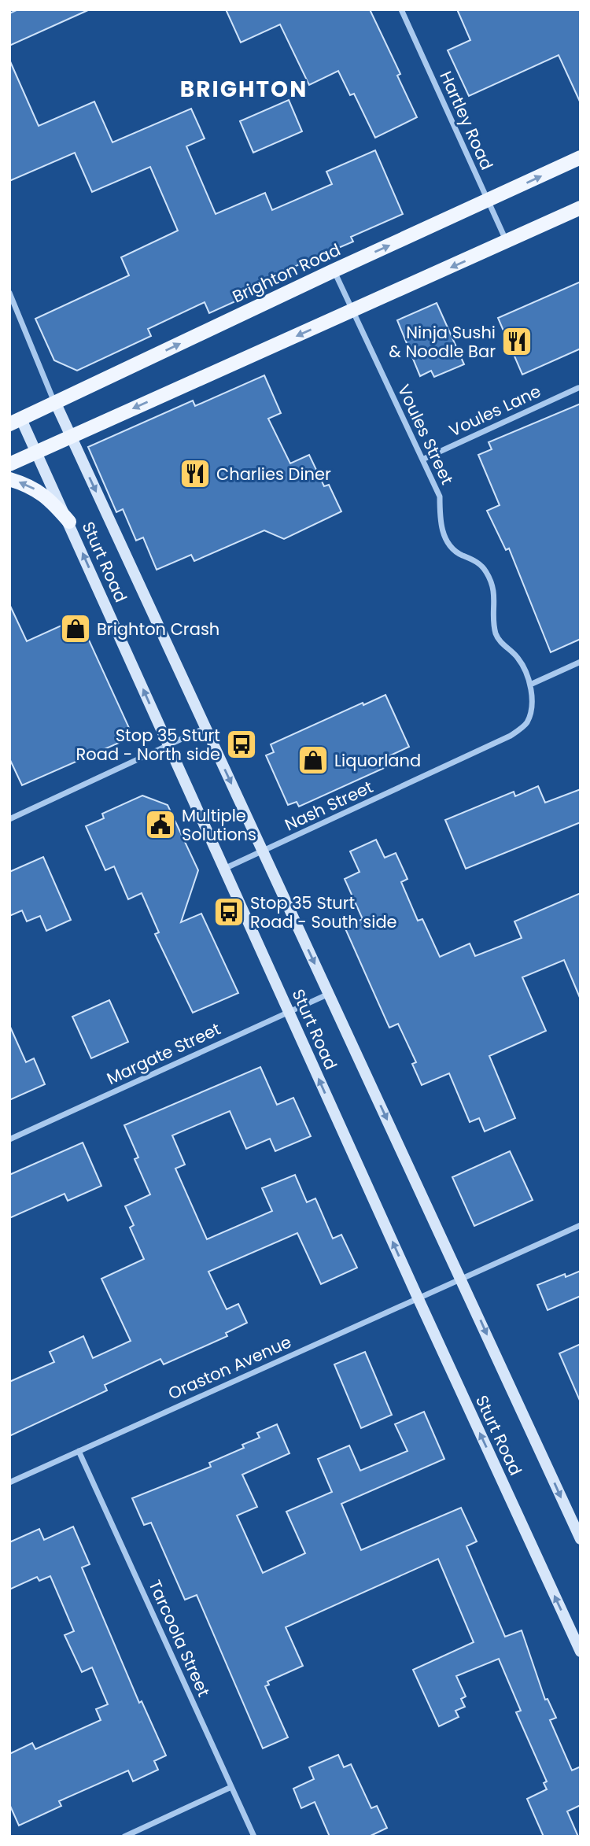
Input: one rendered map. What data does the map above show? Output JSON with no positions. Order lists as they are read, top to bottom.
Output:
{
  "streets": {
    "main road": ["Brighton Road", "Sturt Road"],
    "street": [
      "Hartley Road",
      "Voules Lane",
      "Voules Street",
      "Nash Street",
      "Margate Street",
      "Oraston Avenue",
      "Tarcoola Street"
    ]
  },
  "crossings": [
    ["Hartley Road", "Brighton Road"],
    ["Brighton Road", "Voules Street"],
    ["Brighton Road", "Sturt Road"],
    ["Voules Lane", "Voules Street"],
    ["Voules Street", "Nash Street"],
    ["Sturt Road", "Nash Street"],
    ["Sturt Road", "Margate Street"],
    ["Sturt Road", "Oraston Avenue"],
    ["Oraston Avenue", "Tarcoola Street"]
  ],
  "districts": ["BRIGHTON"],
  "places": {
    "restaurant": ["Ninja Sushi & Noodle Bar", "Charlies Diner"],
    "shop": ["Brighton Crash", "Liquorland"],
    "bus stop": ["Stop 35 Sturt Road - North side", "Stop 35 Sturt Road - South side"],
    "public building": ["Multiple Solutions"]
  }
}
